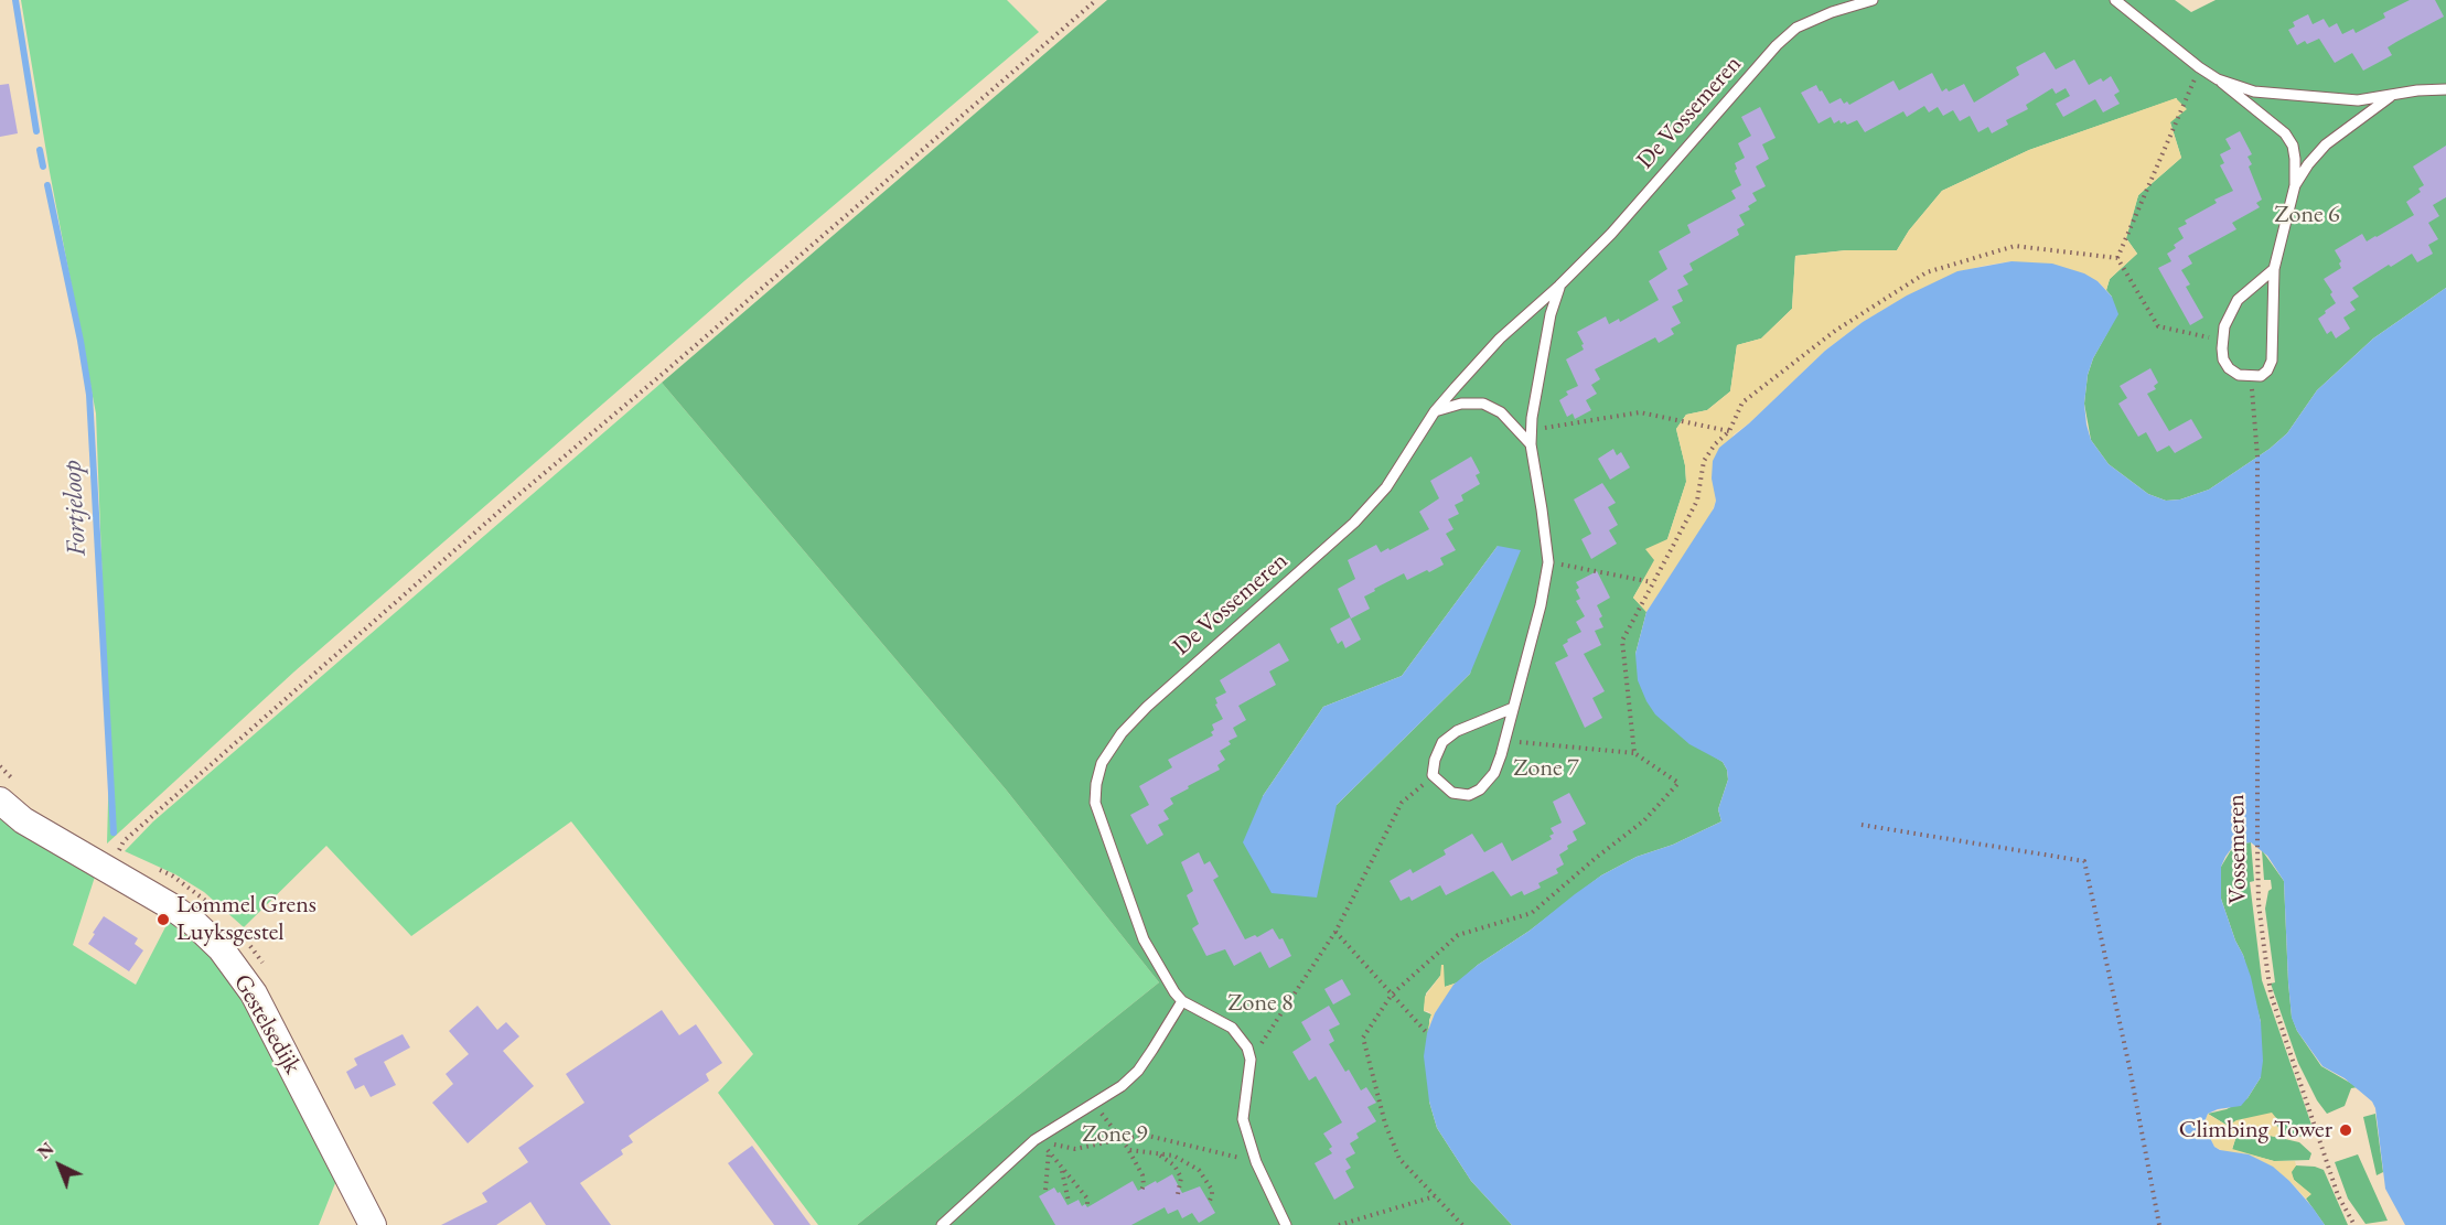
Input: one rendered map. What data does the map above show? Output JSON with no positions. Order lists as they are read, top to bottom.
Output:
{
  "streets": {
    "main road": ["Gestelsedijk"],
    "lane": ["De Vossemeren"],
    "path": ["Vossemeren"]
  },
  "water": ["Fortjeloop"],
  "parks": [
    "Zone 6",
    "Zone 7",
    "Zone 8",
    "Zone 9"
  ],
  "places": ["Lommel Grens Luyksgestel", "Climbing Tower"],
  "north": "top left"
}
